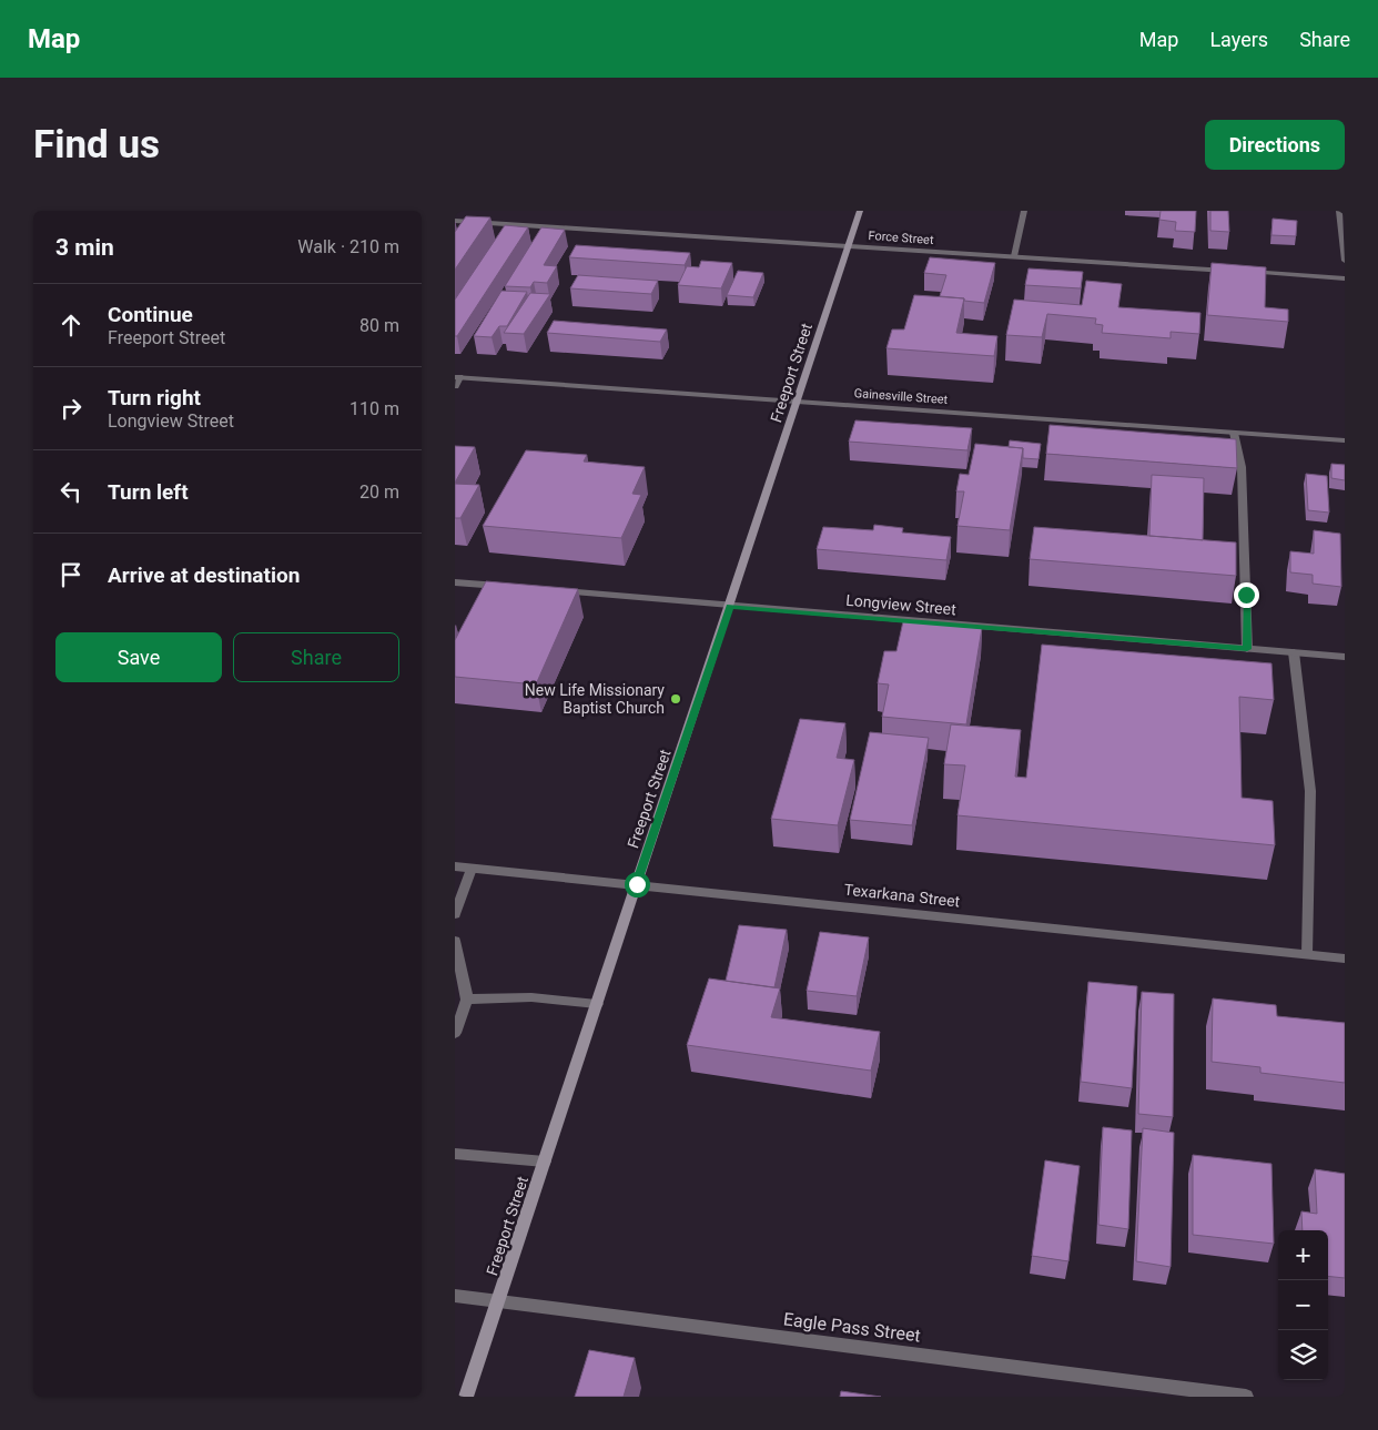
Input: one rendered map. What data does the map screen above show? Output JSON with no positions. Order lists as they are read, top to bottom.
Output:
{
  "streets": {
    "main road": ["Freeport Street"],
    "street": [
      "Force Street",
      "Gainesville Street",
      "Longview Street",
      "Texarkana Street",
      "Eagle Pass Street"
    ]
  },
  "crossings": [
    ["Force Street", "Freeport Street"],
    ["Freeport Street", "Gainesville Street"],
    ["Freeport Street", "Longview Street"],
    ["Freeport Street", "Texarkana Street"],
    ["Freeport Street", "Eagle Pass Street"]
  ],
  "places": ["New Life Missionary Baptist Church"],
  "page": {
    "header": "Map",
    "nav": ["Map", "Layers", "Share"],
    "buttons": [
      "Directions",
      ["Save", "Share"]
    ],
    "title": "Find us",
    "heading": ["3 min", "Walk · 210 m"],
    "list": [
      ["Continue", "Freeport Street", "80 m"],
      ["Turn right", "Longview Street", "110 m"],
      ["Turn left", "20 m"],
      "Arrive at destination"
    ],
    "map_buttons": ["+", "−"]
  }
}
